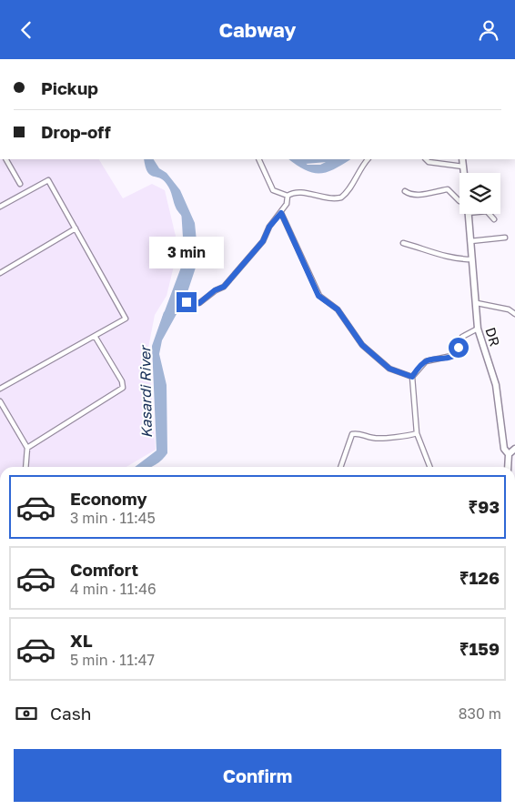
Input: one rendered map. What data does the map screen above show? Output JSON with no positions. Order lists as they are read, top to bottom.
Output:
{
  "streets": {
    "street": ["DR"]
  },
  "water": ["Kasardi River"],
  "page": {
    "header": "Cabway",
    "banner": ["Pickup", "Drop-off"],
    "bubble": "3 min",
    "list": [
      {
        "name": "Economy",
        "note": "3 min · 11:45",
        "value": "₹93"
      },
      {
        "name": "Comfort",
        "note": "4 min · 11:46",
        "value": "₹126"
      },
      {
        "name": "XL",
        "note": "5 min · 11:47",
        "value": "₹159"
      }
    ],
    "pay": ["Cash", "830 m"],
    "buttons": "Confirm"
  }
}
